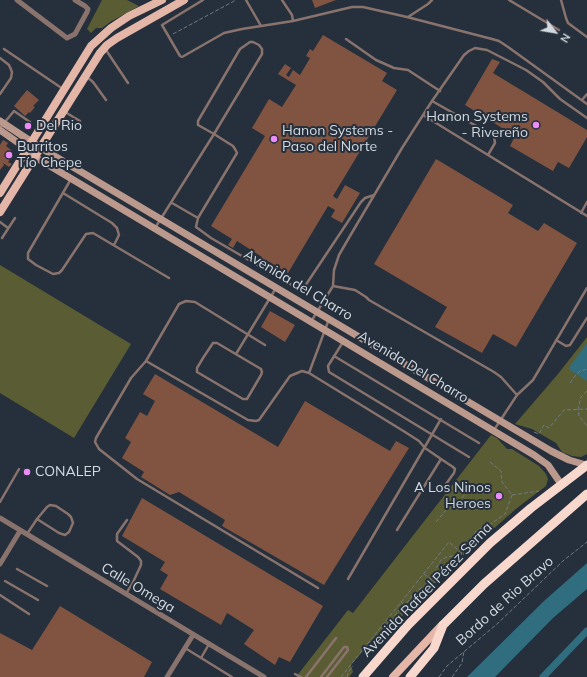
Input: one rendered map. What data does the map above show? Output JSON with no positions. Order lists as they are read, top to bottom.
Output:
{
  "streets": {
    "highway": ["Avenida Rafael Pérez Serna"],
    "street": ["Avenida del Charro", "Avenida Del Charro", "Calle Omega"],
    "path": ["Bordo de Rio Bravo"]
  },
  "crossings": [
    ["Avenida del Charro", "Avenida Del Charro"],
    ["Avenida del Charro", "Avenida Rafael Pérez Serna"],
    ["Avenida Del Charro", "Avenida Rafael Pérez Serna"]
  ],
  "places": [
    "Hanon Systems - Rivereño",
    "Del Rio",
    "Hanon Systems - Paso del Norte",
    "Burritos Tío Chepe",
    "CONALEP",
    "A Los Ninos Heroes"
  ],
  "north": "bottom right"
}
